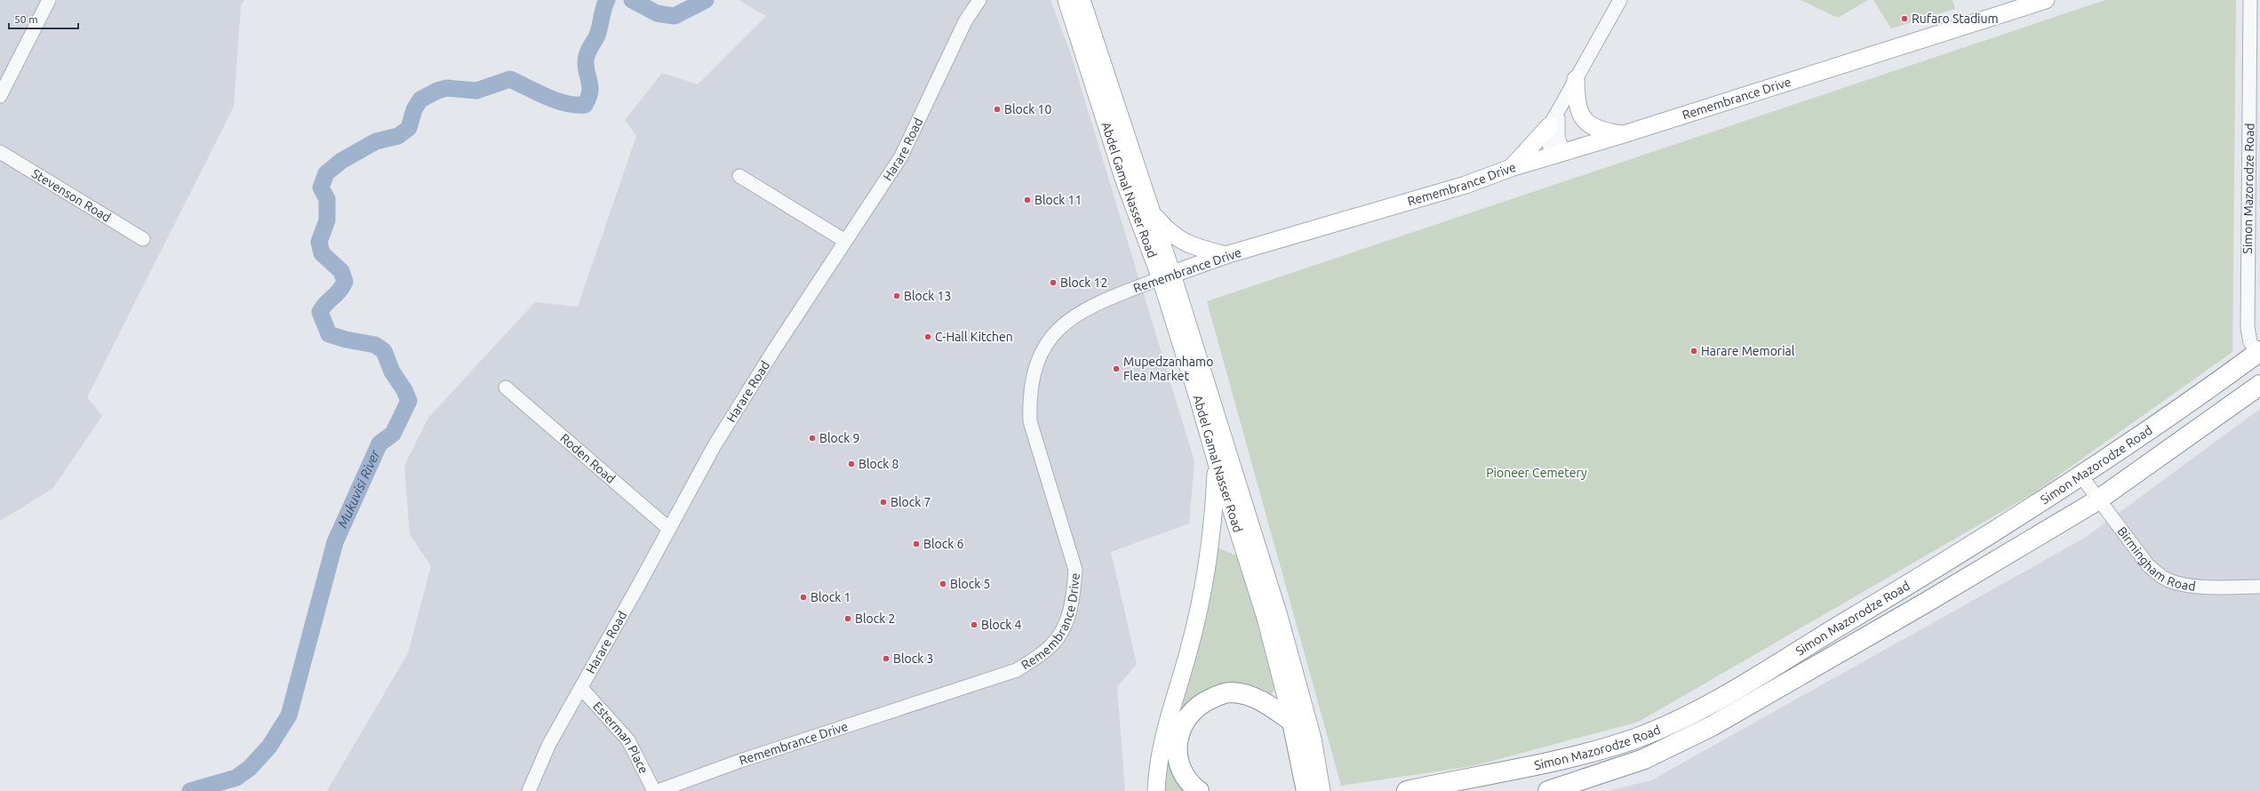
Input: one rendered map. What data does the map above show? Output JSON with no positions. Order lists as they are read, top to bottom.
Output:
{
  "streets": {
    "highway": ["Simon Mazorodze Road", "Abdel Gamal Nasser Road"],
    "main road": ["Remembrance Drive"],
    "street": [
      "Harare Road",
      "Stevenson Road",
      "Roden Road",
      "Birmingham Road",
      "Esterman Place"
    ]
  },
  "crossings": [
    ["Remembrance Drive", "Abdel Gamal Nasser Road"],
    ["Harare Road", "Roden Road"],
    ["Harare Road", "Esterman Place"],
    ["Simon Mazorodze Road", "Birmingham Road"]
  ],
  "water": ["Mukuvisi River"],
  "parks": ["Pioneer Cemetery"],
  "places": [
    "Rufaro Stadium",
    "Block 10",
    "Block 11",
    "Block 12",
    "Block 13",
    "C-Hall Kitchen",
    "Harare Memorial",
    "Mupedzanhamo Flea Market",
    "Block 9",
    "Block 8",
    "Block 7",
    "Block 6",
    "Block 5",
    "Block 1",
    "Block 2",
    "Block 4",
    "Block 3"
  ],
  "scale_bar": "50 m"
}
